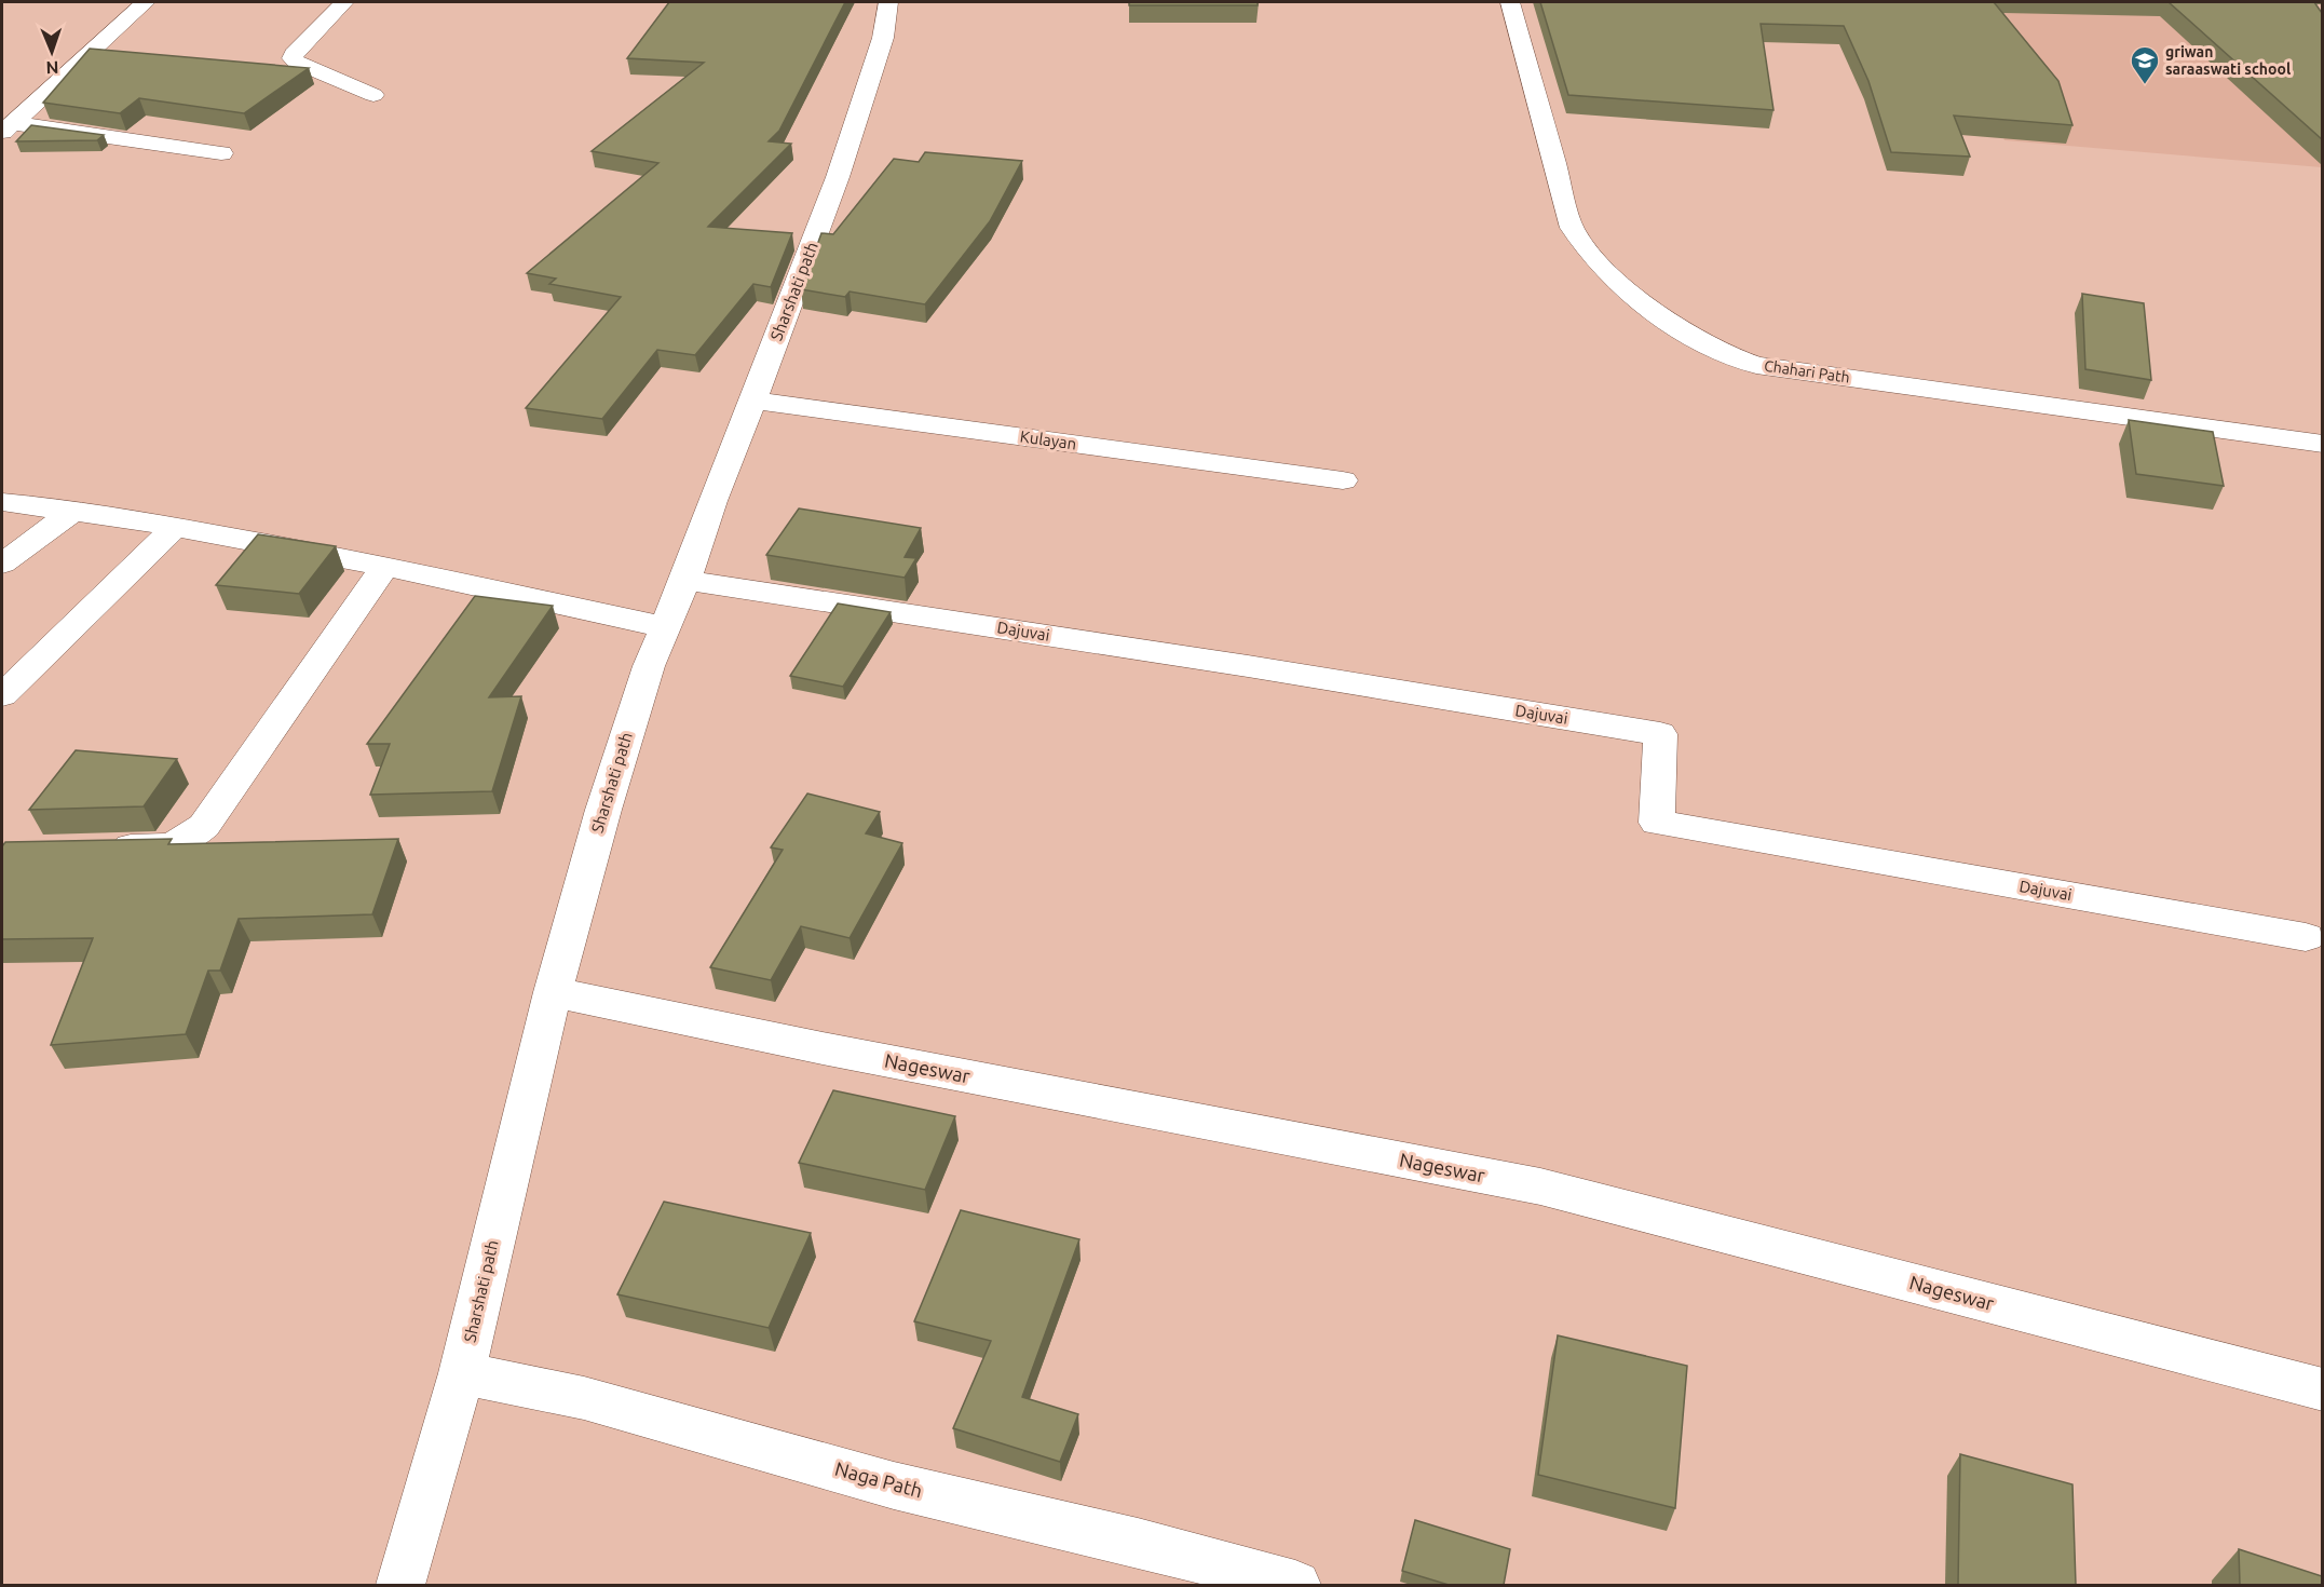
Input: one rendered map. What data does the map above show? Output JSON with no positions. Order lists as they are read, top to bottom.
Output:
{
  "streets": {
    "street": [
      "Sharshati path",
      "Chahari Path",
      "Kulayan",
      "Dajuvai",
      "Nageswar",
      "Naga Path"
    ]
  },
  "crossings": [
    ["Sharshati path", "Kulayan"],
    ["Sharshati path", "Dajuvai"],
    ["Sharshati path", "Nageswar"],
    ["Sharshati path", "Naga Path"]
  ],
  "places": {
    "school or university": ["griwan saraaswati school"]
  },
  "north": "bottom"
}
